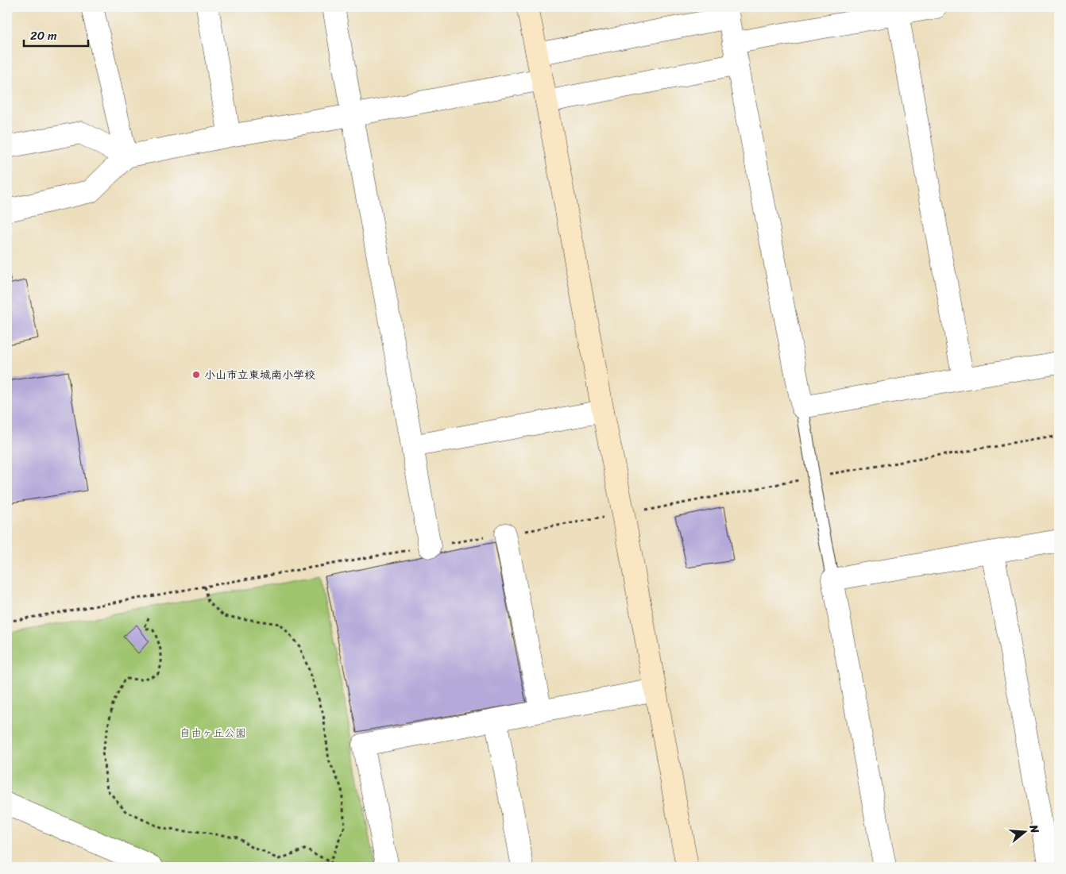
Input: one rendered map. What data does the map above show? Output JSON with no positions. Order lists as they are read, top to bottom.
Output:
{
  "parks": ["自由ヶ丘公園"],
  "places": ["小山市立東城南小学校"],
  "scale_bar": "20 m",
  "north": "right"
}
